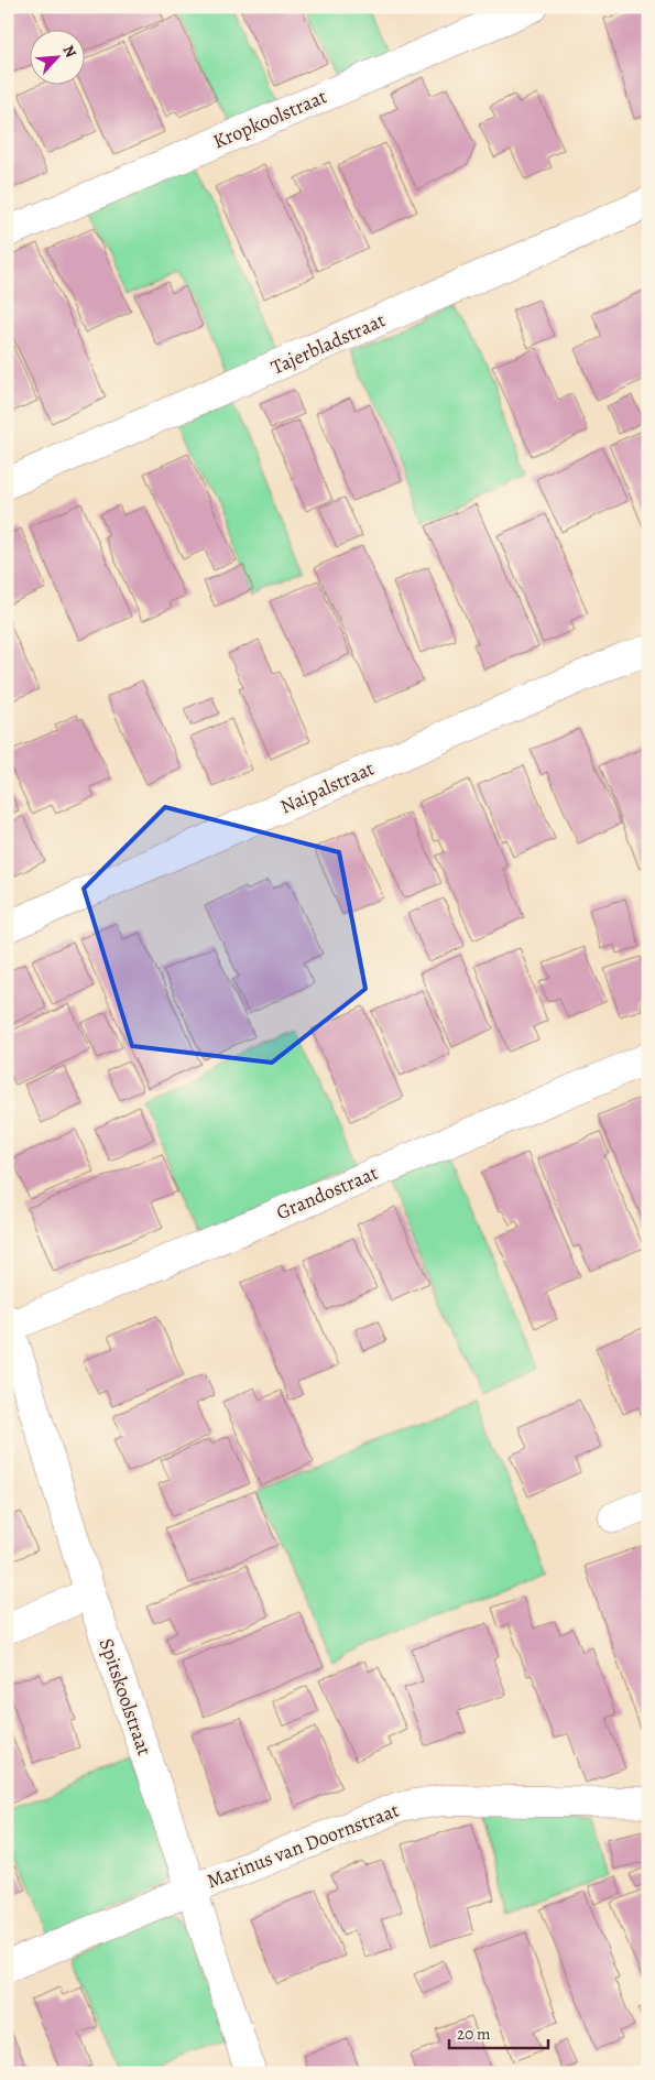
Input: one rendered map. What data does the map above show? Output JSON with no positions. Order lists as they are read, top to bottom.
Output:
{
  "streets": {
    "street": [
      "Kropkoolstraat",
      "Tajerbladstraat",
      "Naipalstraat",
      "Grandostraat",
      "Spitskoolstraat",
      "Marinus van Doornstraat"
    ]
  },
  "crossings": [
    ["Grandostraat", "Spitskoolstraat"],
    ["Spitskoolstraat", "Marinus van Doornstraat"]
  ],
  "scale_bar": "20 m",
  "north": "top right"
}
